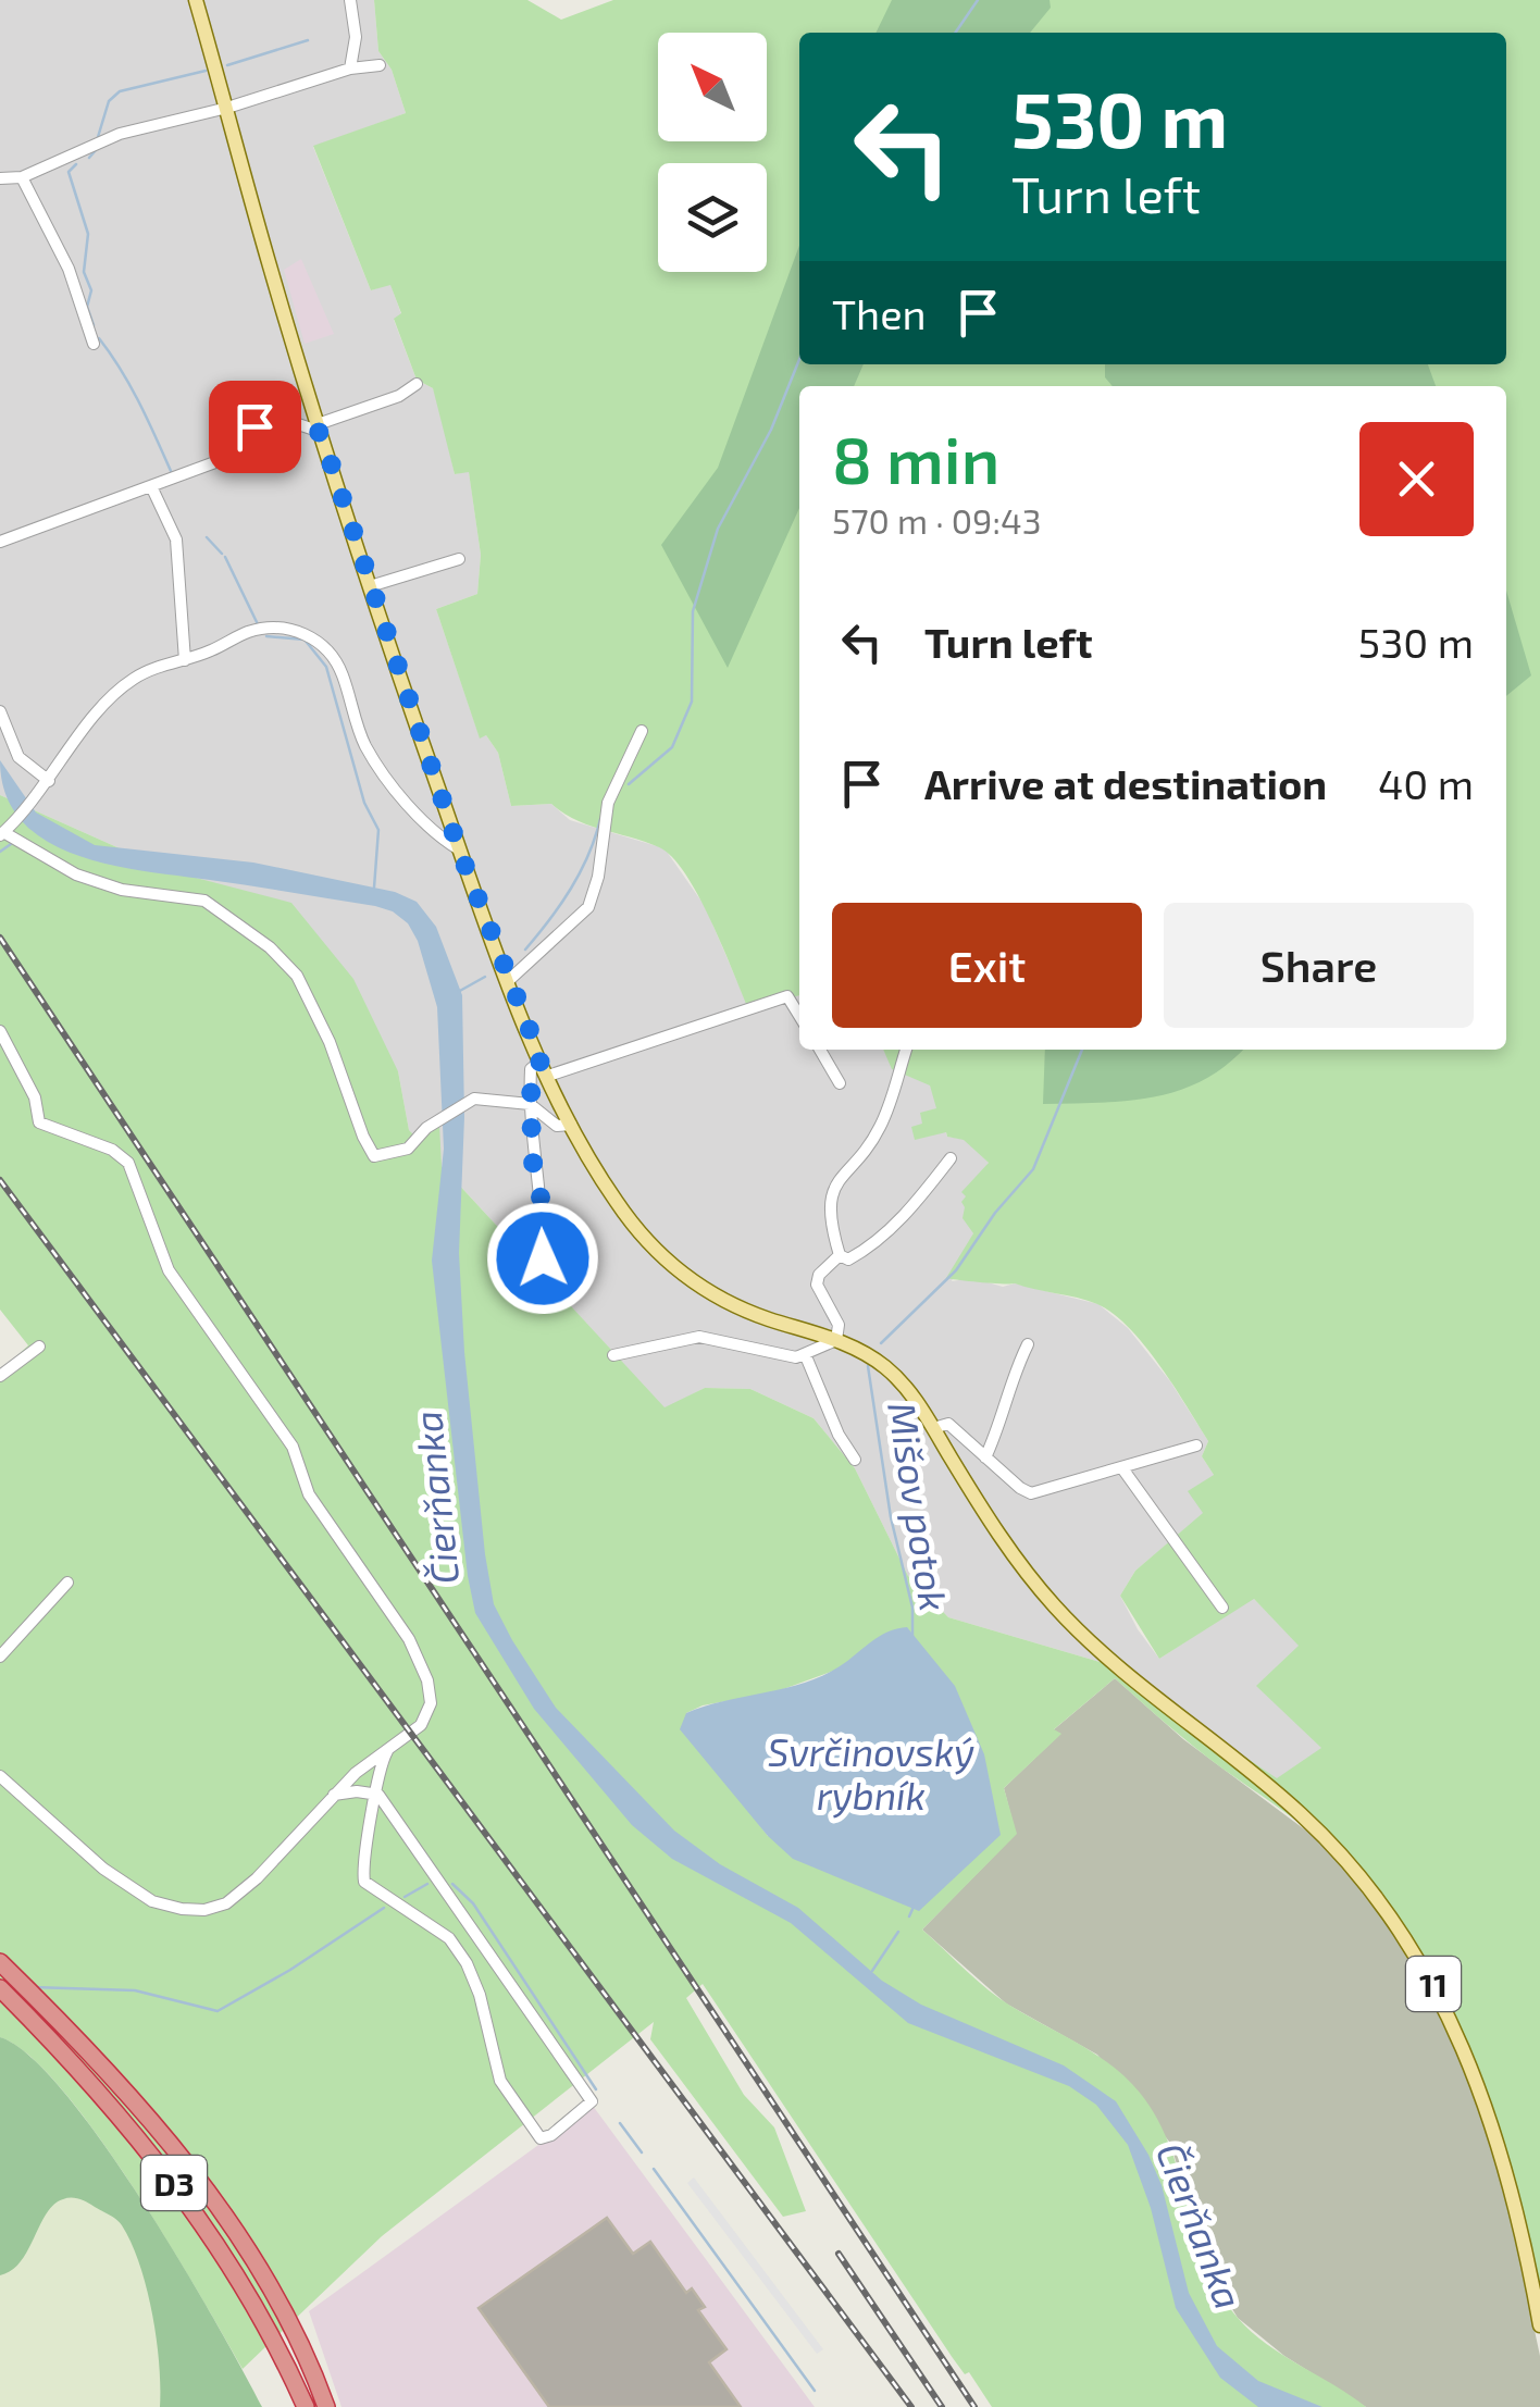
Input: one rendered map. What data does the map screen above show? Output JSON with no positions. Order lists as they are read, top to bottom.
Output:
{
  "streets": {
    "highway": ["D3"],
    "main road": ["11"]
  },
  "water": ["Čierňanka", "Mišov potok", "Svrčinovský rybník"],
  "north": "top left",
  "page": {
    "turn": ["530 m", "Turn left"],
    "then": "Then",
    "heading": ["8 min", "570 m · 09:43"],
    "list": [
      {
        "name": "Turn left",
        "value": "530 m"
      },
      {
        "name": "Arrive at destination",
        "value": "40 m"
      }
    ],
    "buttons": ["Exit", "Share"]
  }
}
